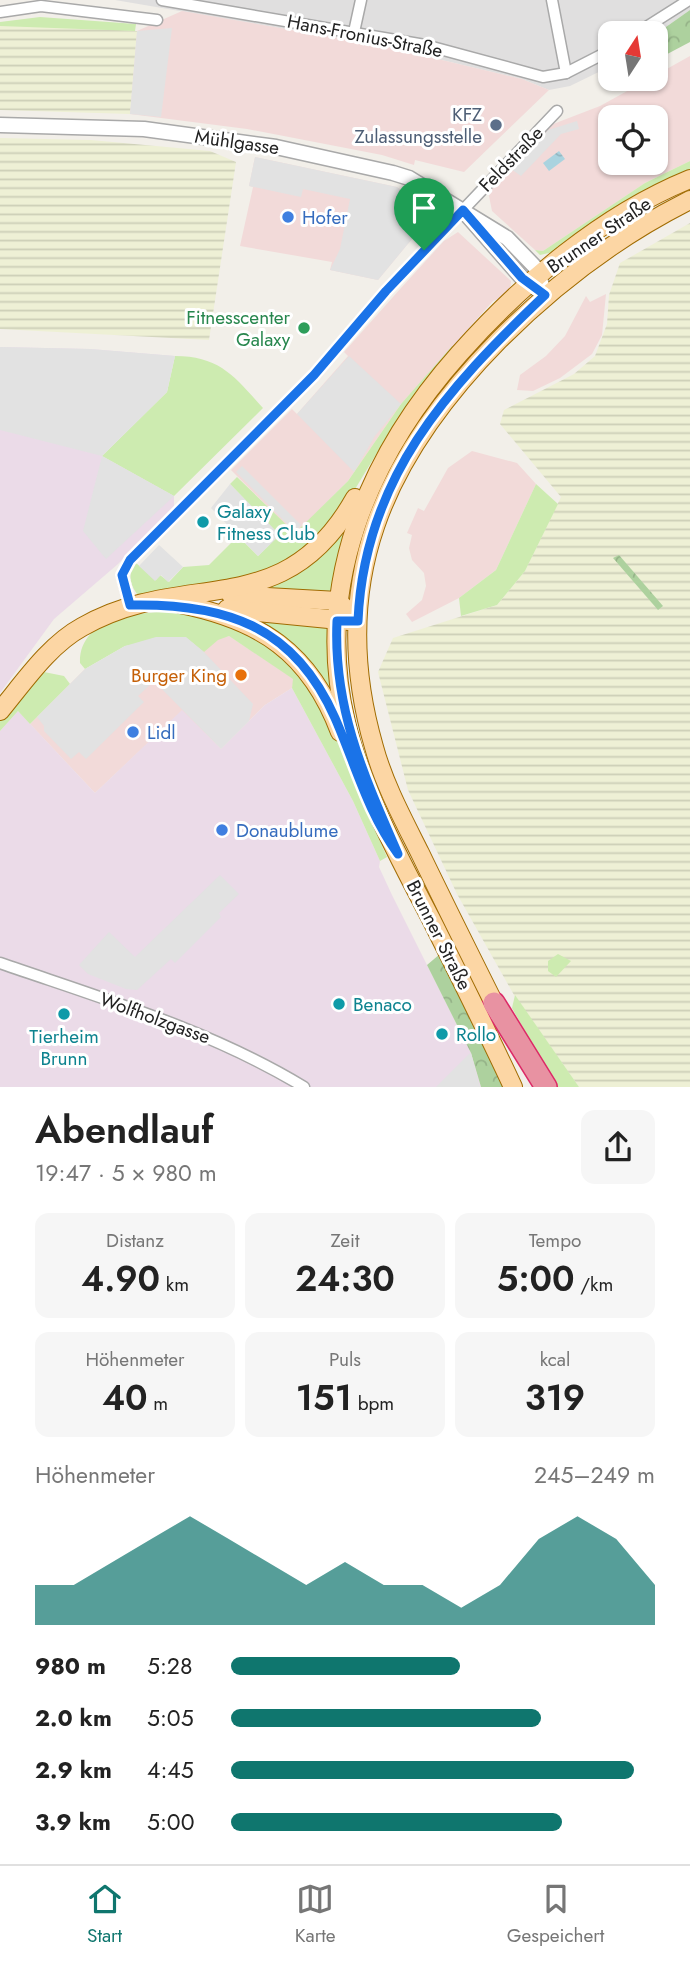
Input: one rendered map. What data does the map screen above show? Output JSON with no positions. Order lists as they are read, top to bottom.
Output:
{
  "streets": {
    "main road": ["Brunner Straße"],
    "street": [
      "Hans-Fronius-Straße",
      "Mühlgasse",
      "Feldstraße",
      "Wolfholzgasse"
    ]
  },
  "crossings": [
    ["Mühlgasse", "Feldstraße"],
    ["Mühlgasse", "Brunner Straße"]
  ],
  "places": [
    "KFZ Zulassungsstelle",
    "Hofer",
    "Fitnesscenter Galaxy",
    "Galaxy Fitness Club",
    "Burger King",
    "Lidl",
    "Donaublume",
    "Benaco",
    "Tierheim Brunn",
    "Rollo"
  ],
  "north": "top",
  "page": {
    "heading": ["Abendlauf", "19:47 · 5 × 980 m"],
    "stats": [
      ["Distanz", "4.90 km"],
      ["Zeit", "24:30"],
      ["Tempo", "5:00 /km"],
      ["Höhenmeter", "40 m"],
      ["Puls", "151 bpm"],
      ["kcal", "319"]
    ],
    "chart": ["Höhenmeter", "245–249 m"],
    "list": [
      {
        "name": "980 m",
        "note": "5:28"
      },
      {
        "name": "2.0 km",
        "note": "5:05"
      },
      {
        "name": "2.9 km",
        "note": "4:45"
      },
      {
        "name": "3.9 km",
        "note": "5:00"
      }
    ],
    "tabs": ["Start", "Karte", "Gespeichert"]
  }
}
